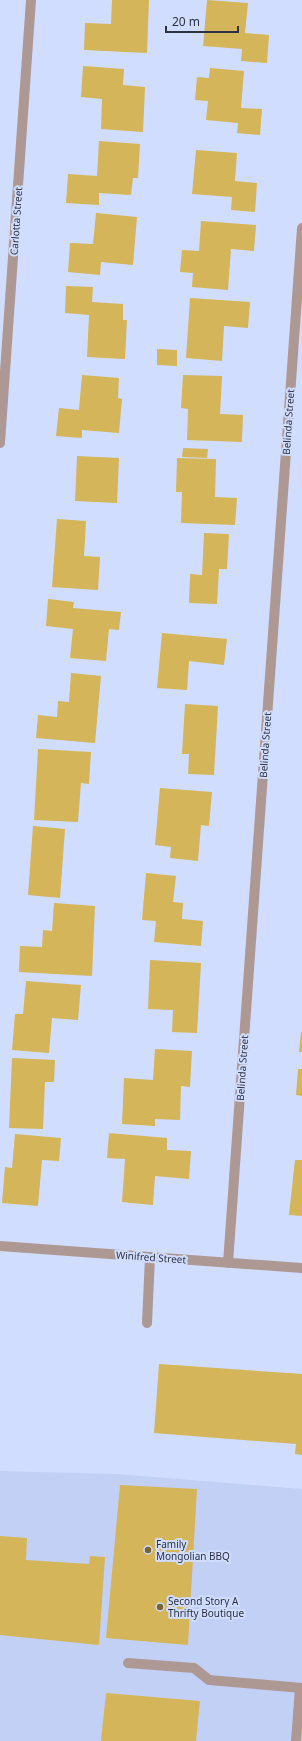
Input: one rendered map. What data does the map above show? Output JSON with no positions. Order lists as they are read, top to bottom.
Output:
{
  "streets": {
    "street": ["Carlotta Street", "Belinda Street", "Winifred Street"]
  },
  "crossings": [
    ["Belinda Street", "Winifred Street"]
  ],
  "places": ["Family Mongolian BBQ", "Second Story A Thrifty Boutique"],
  "scale_bar": "20 m"
}
